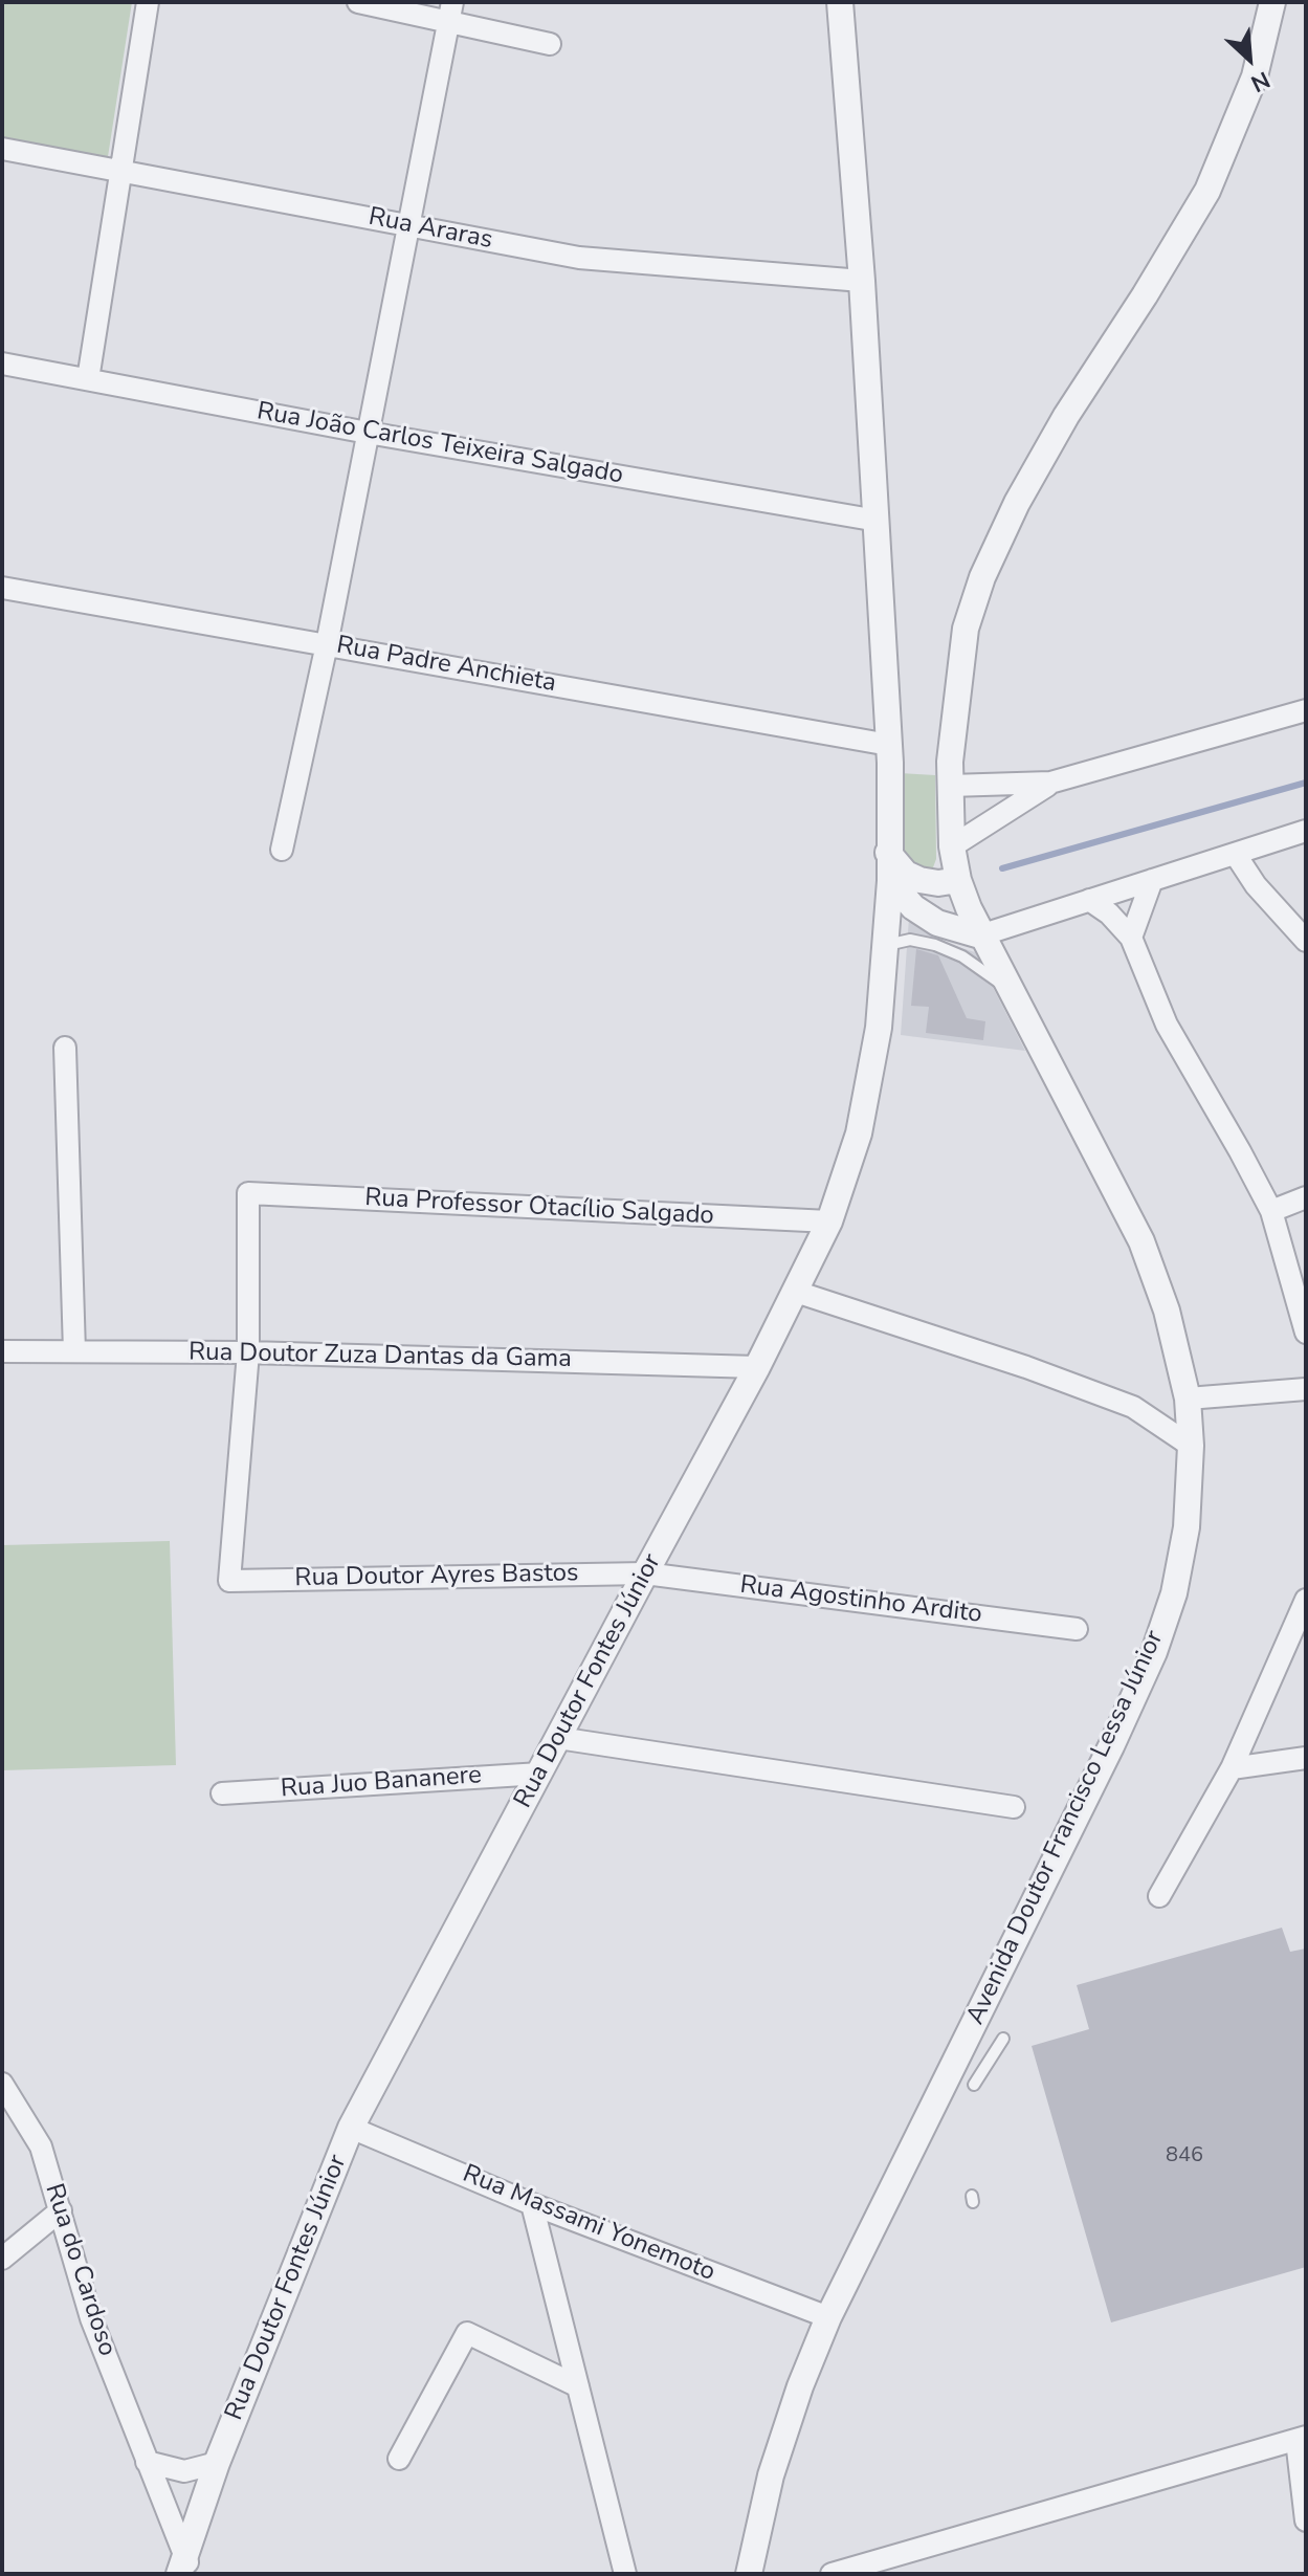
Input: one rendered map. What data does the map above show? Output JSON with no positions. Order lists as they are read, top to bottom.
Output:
{
  "streets": {
    "street": [
      "Rua Araras",
      "Rua João Carlos Teixeira Salgado",
      "Rua Padre Anchieta",
      "Rua Professor Otacílio Salgado",
      "Rua Doutor Zuza Dantas da Gama",
      "Rua Doutor Ayres Bastos",
      "Rua Agostinho Ardito",
      "Rua Doutor Fontes Júnior",
      "Rua Juo Bananere",
      "Avenida Doutor Francisco Lessa Júnior",
      "Rua Massami Yonemoto",
      "Rua do Cardoso"
    ]
  },
  "crossings": [
    ["Rua Araras", "Rua Doutor Fontes Júnior"],
    ["Rua João Carlos Teixeira Salgado", "Rua Doutor Fontes Júnior"],
    ["Rua Padre Anchieta", "Rua Doutor Fontes Júnior"],
    ["Rua Professor Otacílio Salgado", "Rua Doutor Zuza Dantas da Gama"],
    ["Rua Professor Otacílio Salgado", "Rua Doutor Ayres Bastos"],
    ["Rua Professor Otacílio Salgado", "Rua Doutor Fontes Júnior"],
    ["Rua Doutor Zuza Dantas da Gama", "Rua Doutor Ayres Bastos"],
    ["Rua Doutor Zuza Dantas da Gama", "Rua Doutor Fontes Júnior"],
    ["Rua Doutor Ayres Bastos", "Rua Agostinho Ardito"],
    ["Rua Doutor Ayres Bastos", "Rua Doutor Fontes Júnior"],
    ["Rua Agostinho Ardito", "Rua Doutor Fontes Júnior"],
    ["Rua Doutor Fontes Júnior", "Rua Juo Bananere"],
    ["Rua Doutor Fontes Júnior", "Rua Massami Yonemoto"],
    ["Rua Doutor Fontes Júnior", "Rua do Cardoso"],
    ["Avenida Doutor Francisco Lessa Júnior", "Rua Massami Yonemoto"]
  ],
  "house_numbers": ["846"],
  "north": "bottom right"
}
